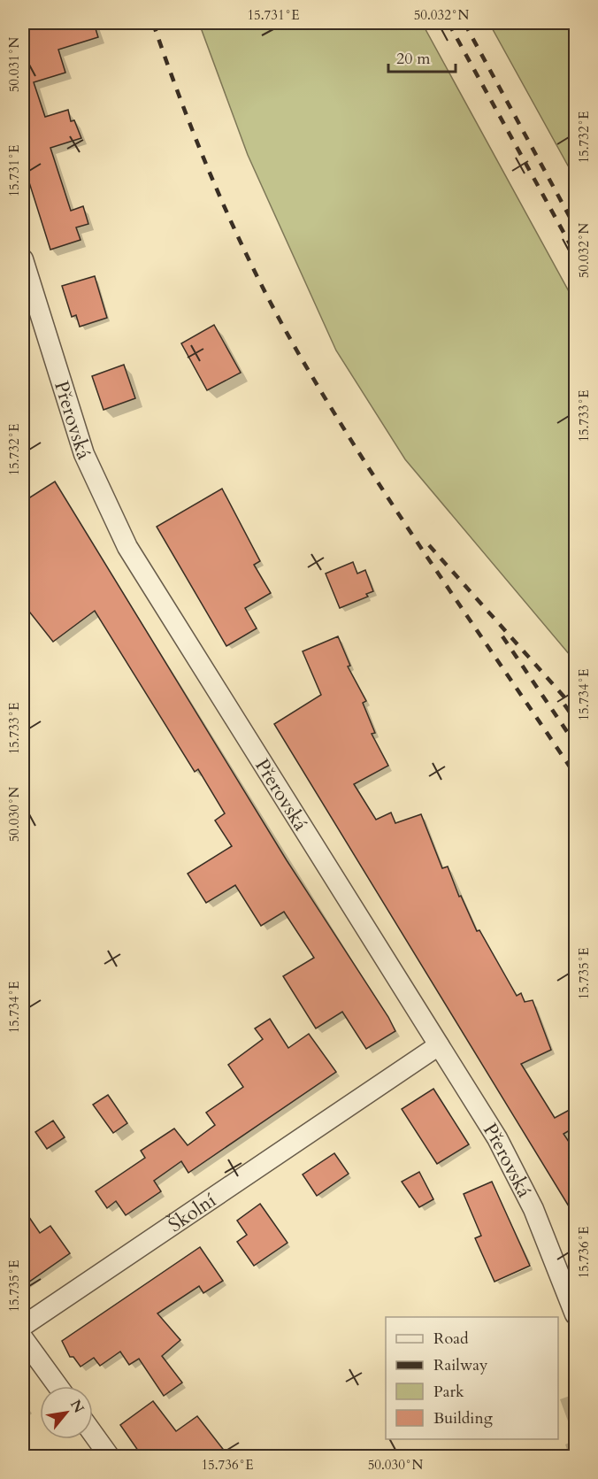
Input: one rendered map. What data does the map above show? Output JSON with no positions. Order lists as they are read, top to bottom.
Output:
{
  "streets": {
    "street": ["Přerovská", "Školní"]
  },
  "crossings": [
    ["Přerovská", "Školní"]
  ],
  "legend": [
    "Road",
    "Railway",
    "Park",
    "Building"
  ],
  "scale_bar": "20 m",
  "north": "top right",
  "coordinates": [
    "15.731°E",
    "50.032°N",
    "50.031°N",
    "15.732°E",
    "15.733°E",
    "15.734°E",
    "50.030°N",
    "15.735°E",
    "15.736°E"
  ]
}
